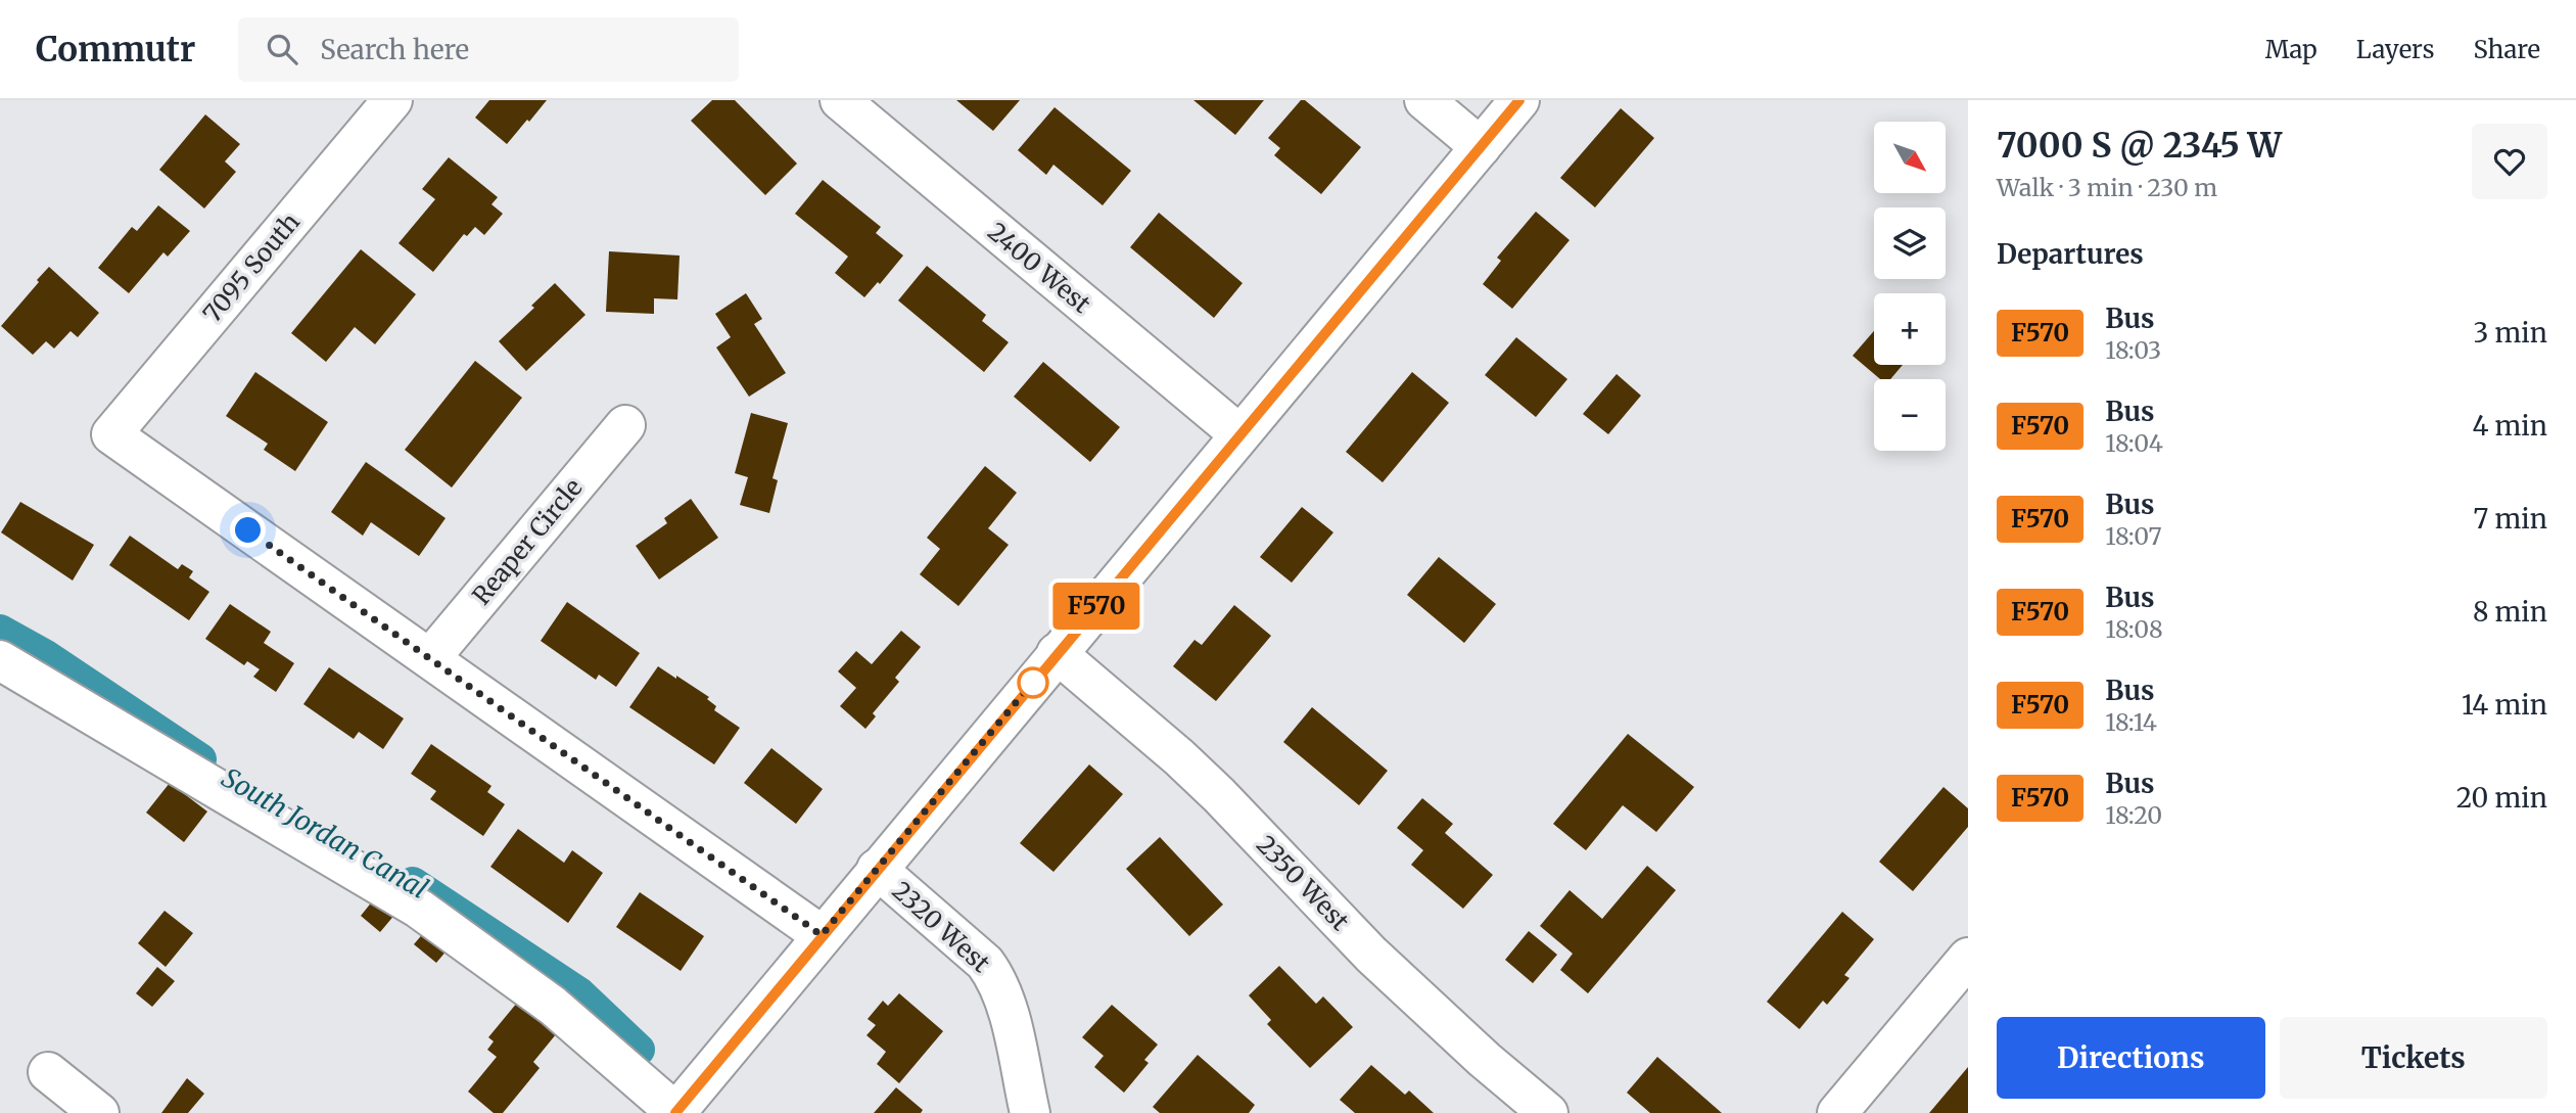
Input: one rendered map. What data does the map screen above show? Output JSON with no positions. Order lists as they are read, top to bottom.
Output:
{
  "streets": {
    "street": [
      "7095 South",
      "2400 West",
      "Reaper Circle",
      "2350 West",
      "2320 West"
    ]
  },
  "crossings": [
    ["7095 South", "Reaper Circle"]
  ],
  "water": ["South Jordan Canal"],
  "lines": ["bus line F570"],
  "north": "bottom right",
  "page": {
    "header": "Commutr",
    "search": "Search here",
    "nav": ["Map", "Layers", "Share"],
    "on_map": "F570",
    "heading": [
      ["7000 S @ 2345 W", "Walk · 3 min · 230 m"],
      "Departures"
    ],
    "map_buttons": ["+", "−"],
    "list": [
      {
        "mark": "F570",
        "name": "Bus",
        "note": "18:03",
        "value": "3 min"
      },
      {
        "mark": "F570",
        "name": "Bus",
        "note": "18:04",
        "value": "4 min"
      },
      {
        "mark": "F570",
        "name": "Bus",
        "note": "18:07",
        "value": "7 min"
      },
      {
        "mark": "F570",
        "name": "Bus",
        "note": "18:08",
        "value": "8 min"
      },
      {
        "mark": "F570",
        "name": "Bus",
        "note": "18:14",
        "value": "14 min"
      },
      {
        "mark": "F570",
        "name": "Bus",
        "note": "18:20",
        "value": "20 min"
      }
    ],
    "buttons": ["Directions", "Tickets"]
  }
}
